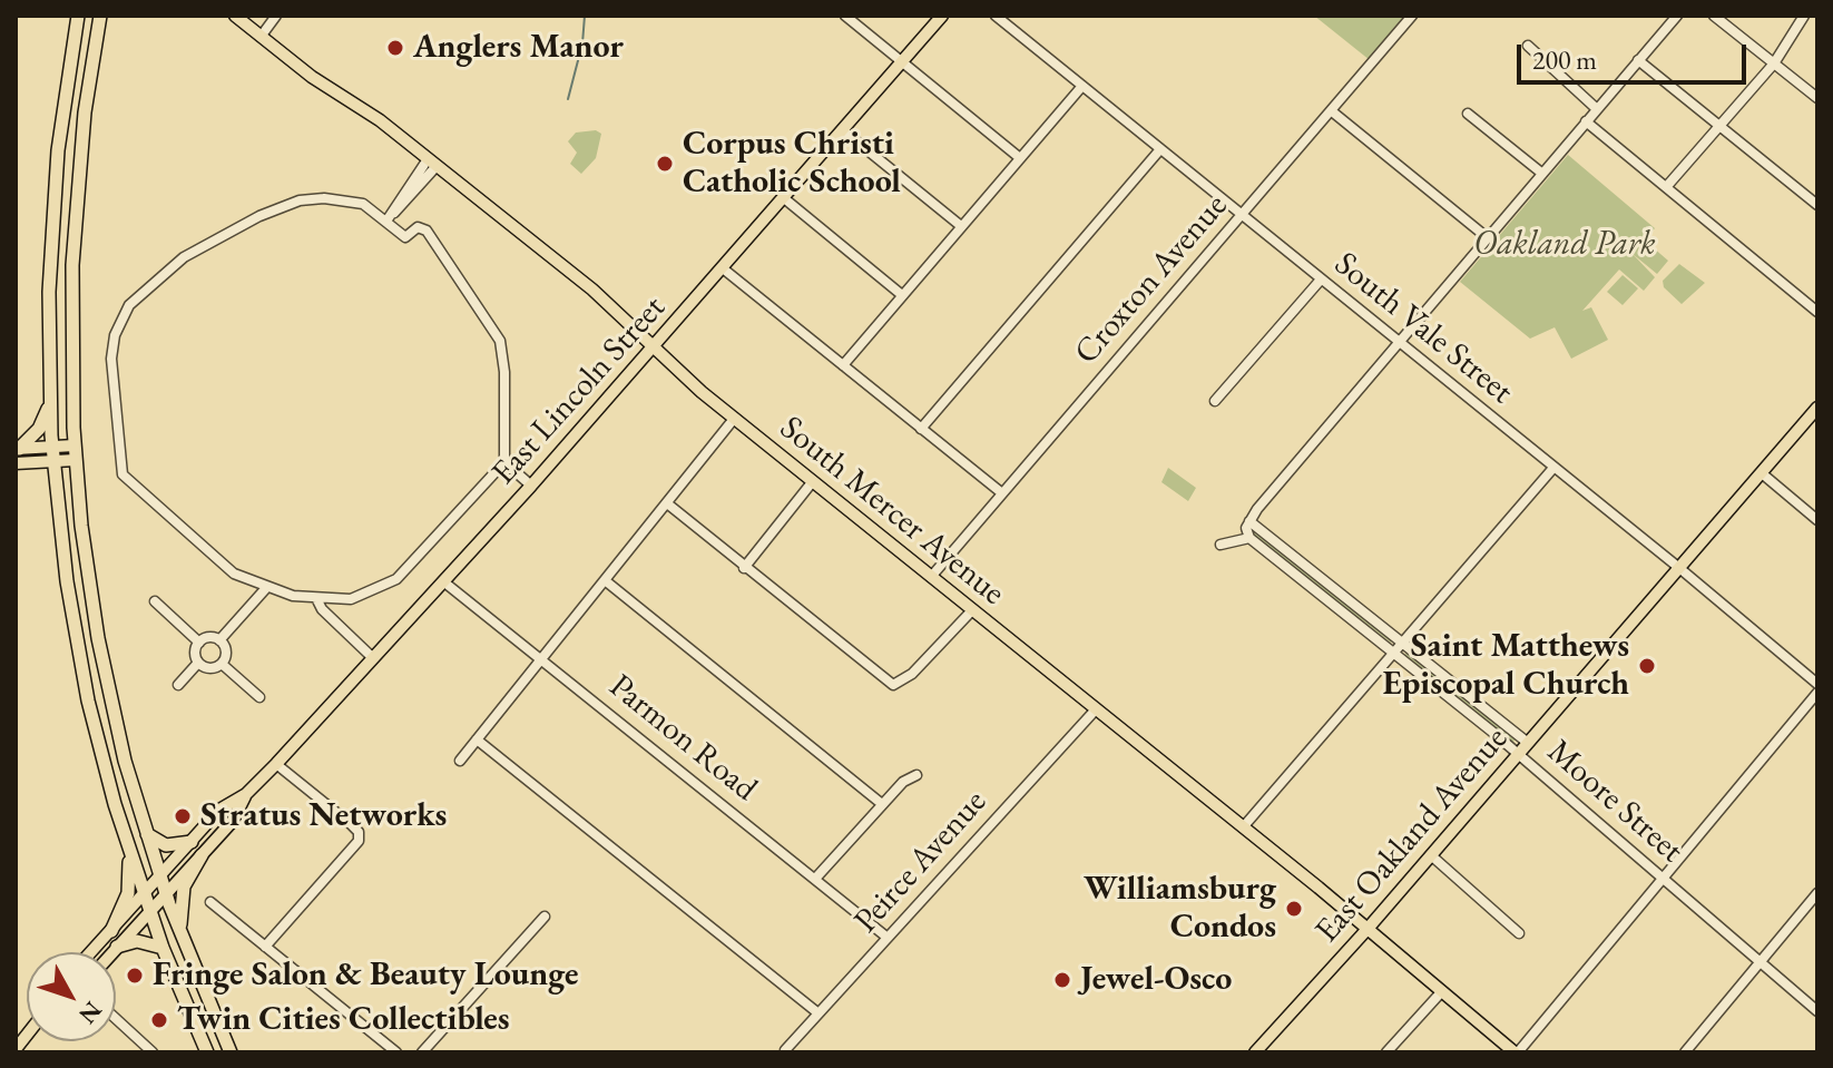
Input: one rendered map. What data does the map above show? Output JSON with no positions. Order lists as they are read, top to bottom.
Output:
{
  "streets": {
    "main road": ["East Lincoln Street", "South Mercer Avenue", "East Oakland Avenue"],
    "street": [
      "Croxton Avenue",
      "South Vale Street",
      "Parmon Road",
      "Moore Street",
      "Peirce Avenue"
    ]
  },
  "crossings": [
    ["Croxton Avenue", "South Vale Street"],
    ["Croxton Avenue", "South Mercer Avenue"],
    ["South Vale Street", "East Oakland Avenue"],
    ["East Lincoln Street", "South Mercer Avenue"],
    ["East Lincoln Street", "Parmon Road"],
    ["South Mercer Avenue", "East Oakland Avenue"],
    ["South Mercer Avenue", "Peirce Avenue"],
    ["Parmon Road", "Peirce Avenue"],
    ["Moore Street", "East Oakland Avenue"]
  ],
  "parks": ["Oakland Park"],
  "places": [
    "Anglers Manor",
    "Corpus Christi Catholic School",
    "Saint Matthews Episcopal Church",
    "Stratus Networks",
    "Williamsburg Condos",
    "Fringe Salon & Beauty Lounge",
    "Jewel-Osco",
    "Twin Cities Collectibles"
  ],
  "scale_bar": "200 m",
  "north": "bottom right"
}
